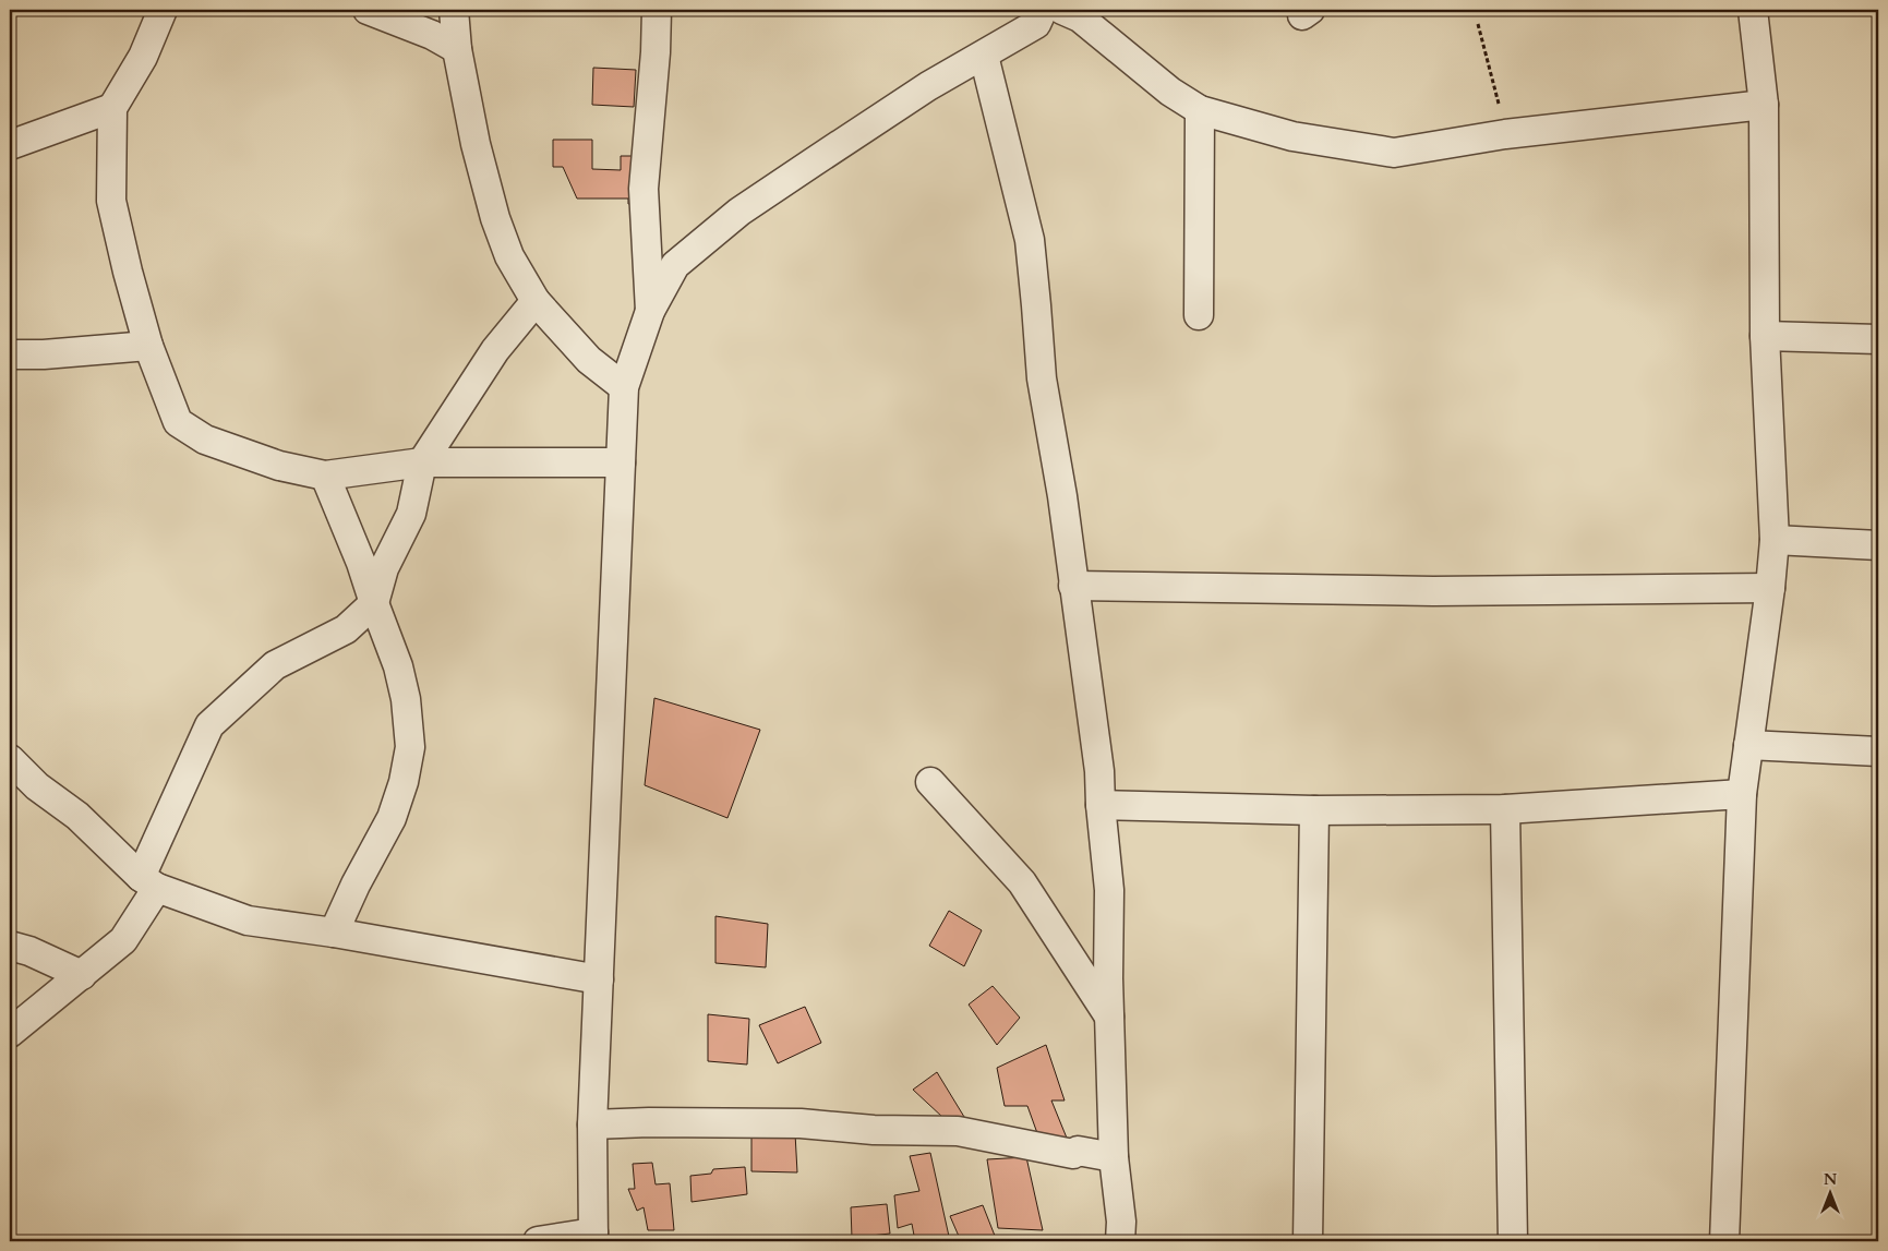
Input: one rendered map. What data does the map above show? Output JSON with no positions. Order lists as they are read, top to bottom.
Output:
{
  "north": "top"
}
